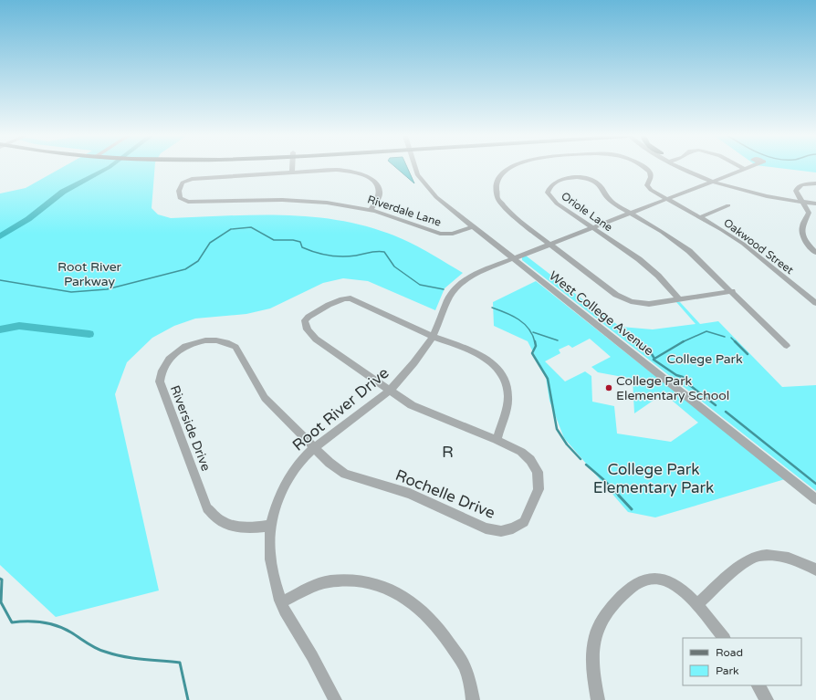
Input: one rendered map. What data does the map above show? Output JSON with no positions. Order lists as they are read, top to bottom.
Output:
{
  "streets": {
    "street": [
      "Riverdale Lane",
      "Oriole Lane",
      "Oakwood Street",
      "West College Avenue",
      "Root River Drive",
      "Riverside Drive",
      "Rochelle Drive"
    ]
  },
  "crossings": [
    ["Riverdale Lane", "West College Avenue"],
    ["Oriole Lane", "Root River Drive"],
    ["Oakwood Street", "Root River Drive"],
    ["West College Avenue", "Root River Drive"],
    ["Root River Drive", "Riverside Drive"],
    ["Root River Drive", "Rochelle Drive"],
    ["Riverside Drive", "Rochelle Drive"]
  ],
  "districts": ["R"],
  "parks": ["Root River Parkway", "College Park", "College Park Elementary Park"],
  "places": ["College Park Elementary School"],
  "legend": ["Road", "Park"]
}
